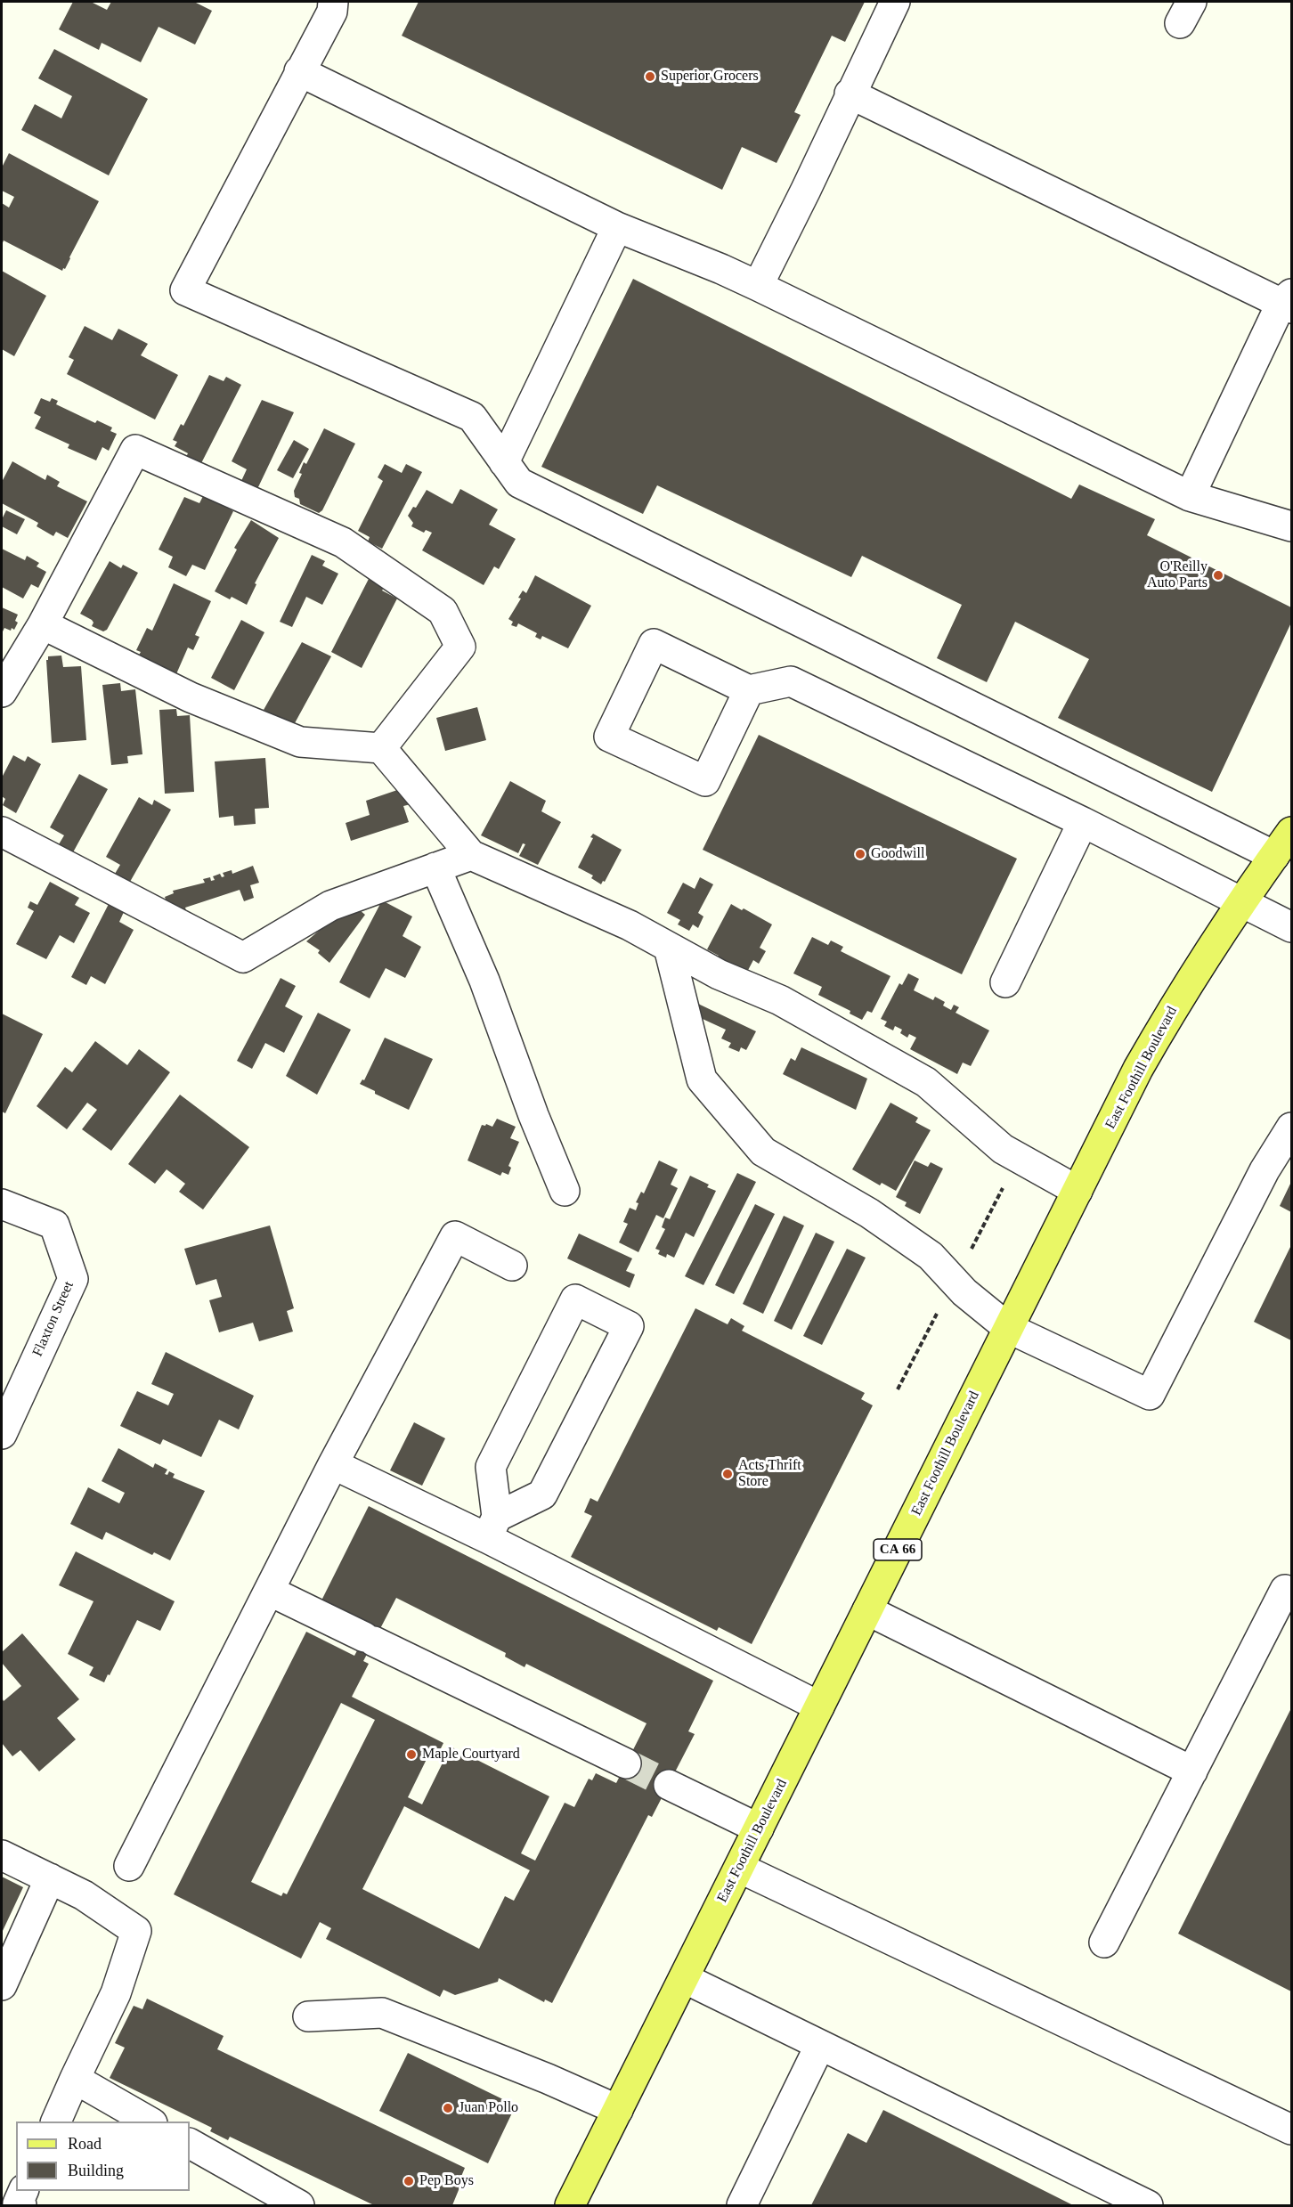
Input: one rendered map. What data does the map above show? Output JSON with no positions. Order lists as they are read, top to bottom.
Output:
{
  "streets": {
    "main road": ["East Foothill Boulevard", "CA 66"],
    "street": ["Flaxton Street"]
  },
  "places": [
    "Superior Grocers",
    "O'Reilly Auto Parts",
    "Goodwill",
    "Acts Thrift Store",
    "Maple Courtyard",
    "Juan Pollo",
    "Pep Boys"
  ],
  "legend": ["Road", "Building"]
}
